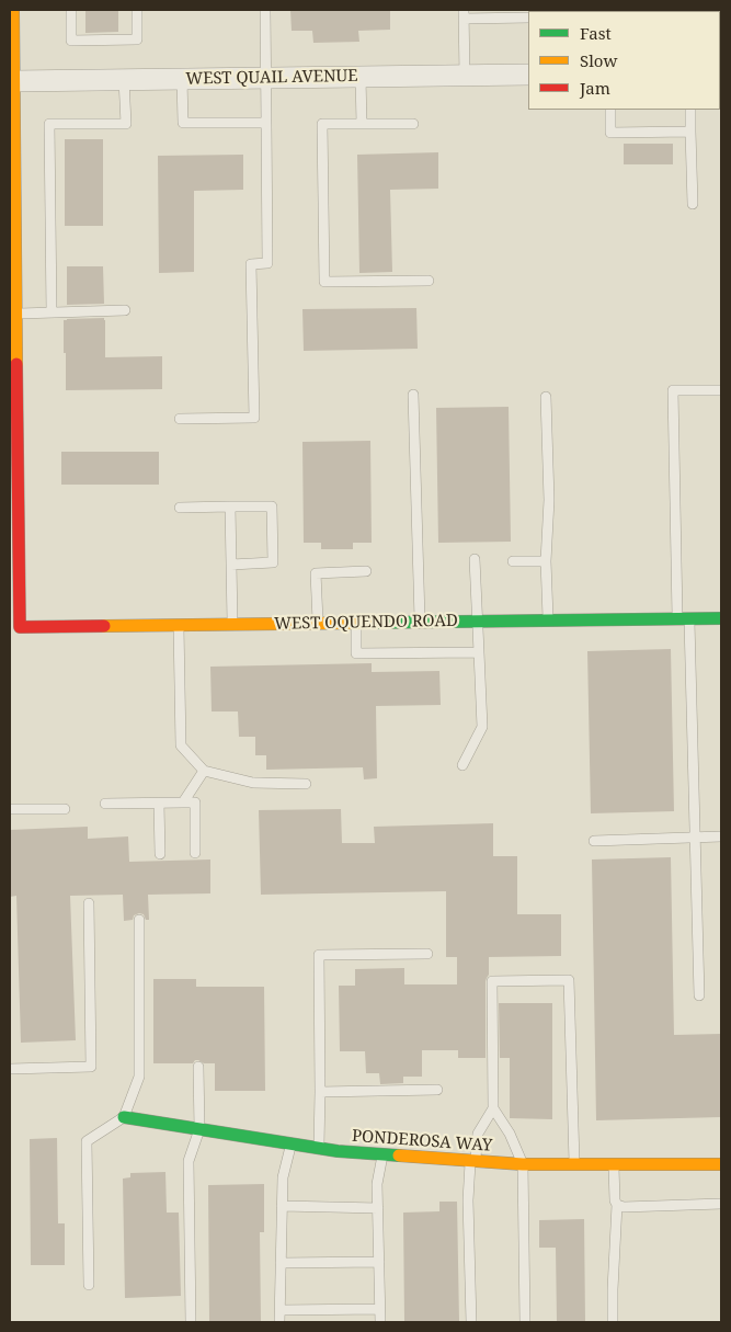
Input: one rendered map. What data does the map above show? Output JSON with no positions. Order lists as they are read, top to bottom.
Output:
{
  "streets": {
    "street": ["WEST QUAIL AVENUE", "WEST OQUENDO ROAD", "PONDEROSA WAY"]
  },
  "legend": ["Fast", "Slow", "Jam"]
}
